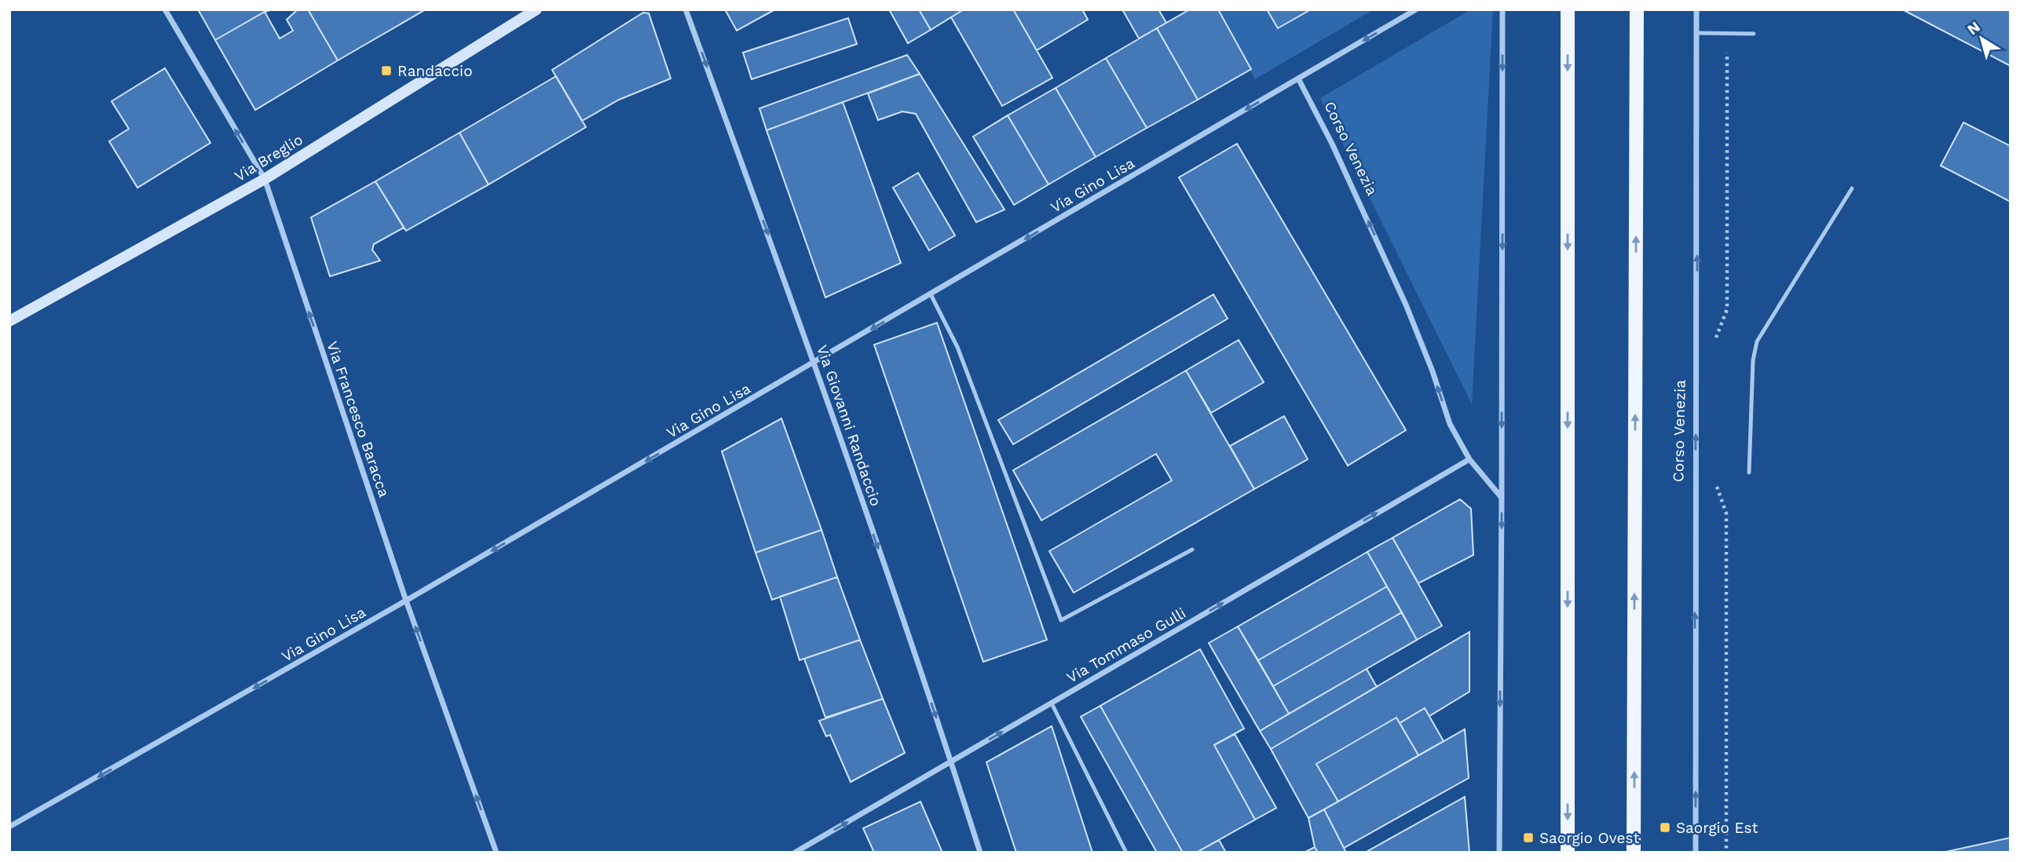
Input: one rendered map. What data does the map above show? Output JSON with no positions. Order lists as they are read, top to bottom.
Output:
{
  "streets": {
    "street": [
      "Corso Venezia",
      "Via Breglio",
      "Via Gino Lisa",
      "Via Francesco Baracca",
      "Via Giovanni Randaccio",
      "Via Tommaso Gulli"
    ]
  },
  "crossings": [
    ["Corso Venezia", "Via Gino Lisa"],
    ["Corso Venezia", "Via Tommaso Gulli"],
    ["Via Breglio", "Via Francesco Baracca"],
    ["Via Gino Lisa", "Via Francesco Baracca"],
    ["Via Gino Lisa", "Via Giovanni Randaccio"],
    ["Via Giovanni Randaccio", "Via Tommaso Gulli"]
  ],
  "one_way": [
    "Corso Venezia",
    "Via Gino Lisa",
    "Via Francesco Baracca",
    "Via Giovanni Randaccio",
    "Via Tommaso Gulli"
  ],
  "places": {
    "transit": ["Randaccio", "Saorgio Est", "Saorgio Ovest"]
  },
  "north": "top left"
}
